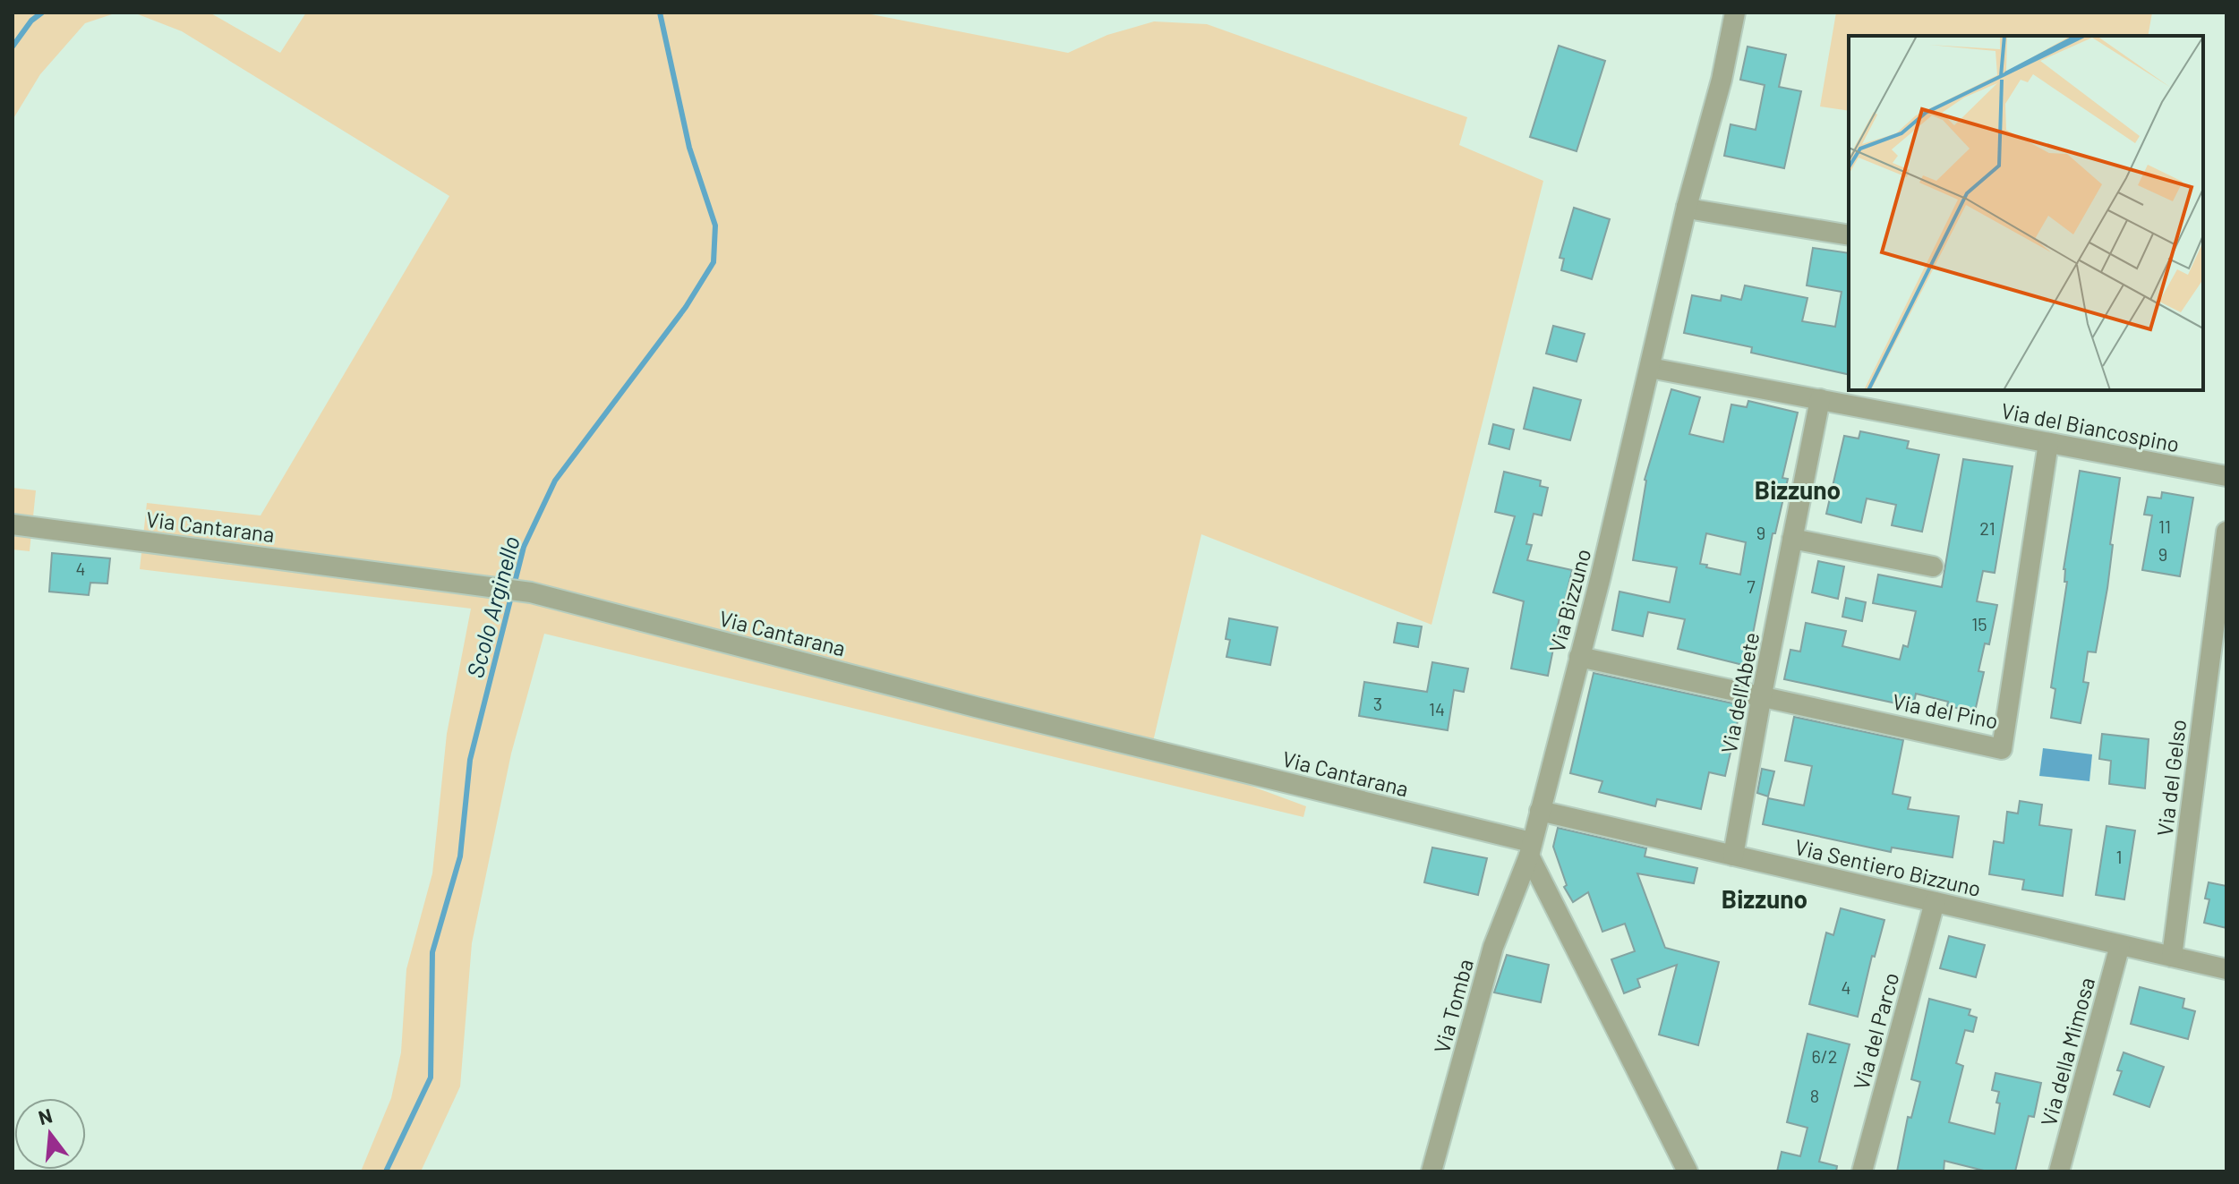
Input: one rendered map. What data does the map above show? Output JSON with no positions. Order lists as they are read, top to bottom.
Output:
{
  "streets": {
    "street": [
      "Via del Biancospino",
      "Via Cantarana",
      "Via Bizzuno",
      "Via dell'Abete",
      "Via del Pino",
      "Via del Gelso",
      "Via Sentiero Bizzuno",
      "Via Tomba",
      "Via del Parco",
      "Via della Mimosa"
    ]
  },
  "crossings": [
    ["Via del Biancospino", "Via Bizzuno"],
    ["Via del Biancospino", "Via dell'Abete"],
    ["Via del Biancospino", "Via del Pino"],
    ["Via Cantarana", "Via Bizzuno"],
    ["Via Cantarana", "Via Tomba"],
    ["Via Bizzuno", "Via del Pino"],
    ["Via Bizzuno", "Via Sentiero Bizzuno"],
    ["Via Bizzuno", "Via Tomba"],
    ["Via dell'Abete", "Via del Pino"],
    ["Via dell'Abete", "Via Sentiero Bizzuno"],
    ["Via del Gelso", "Via Sentiero Bizzuno"],
    ["Via Sentiero Bizzuno", "Via del Parco"],
    ["Via Sentiero Bizzuno", "Via della Mimosa"]
  ],
  "districts": ["Bizzuno", "Bizzuno"],
  "water": ["Scolo Arginello"],
  "house_numbers": [
    "11",
    "21",
    "9",
    "9",
    "4",
    "7",
    "15",
    "3",
    "14",
    "1",
    "4",
    "6/2",
    "8"
  ],
  "north": "top"
}
